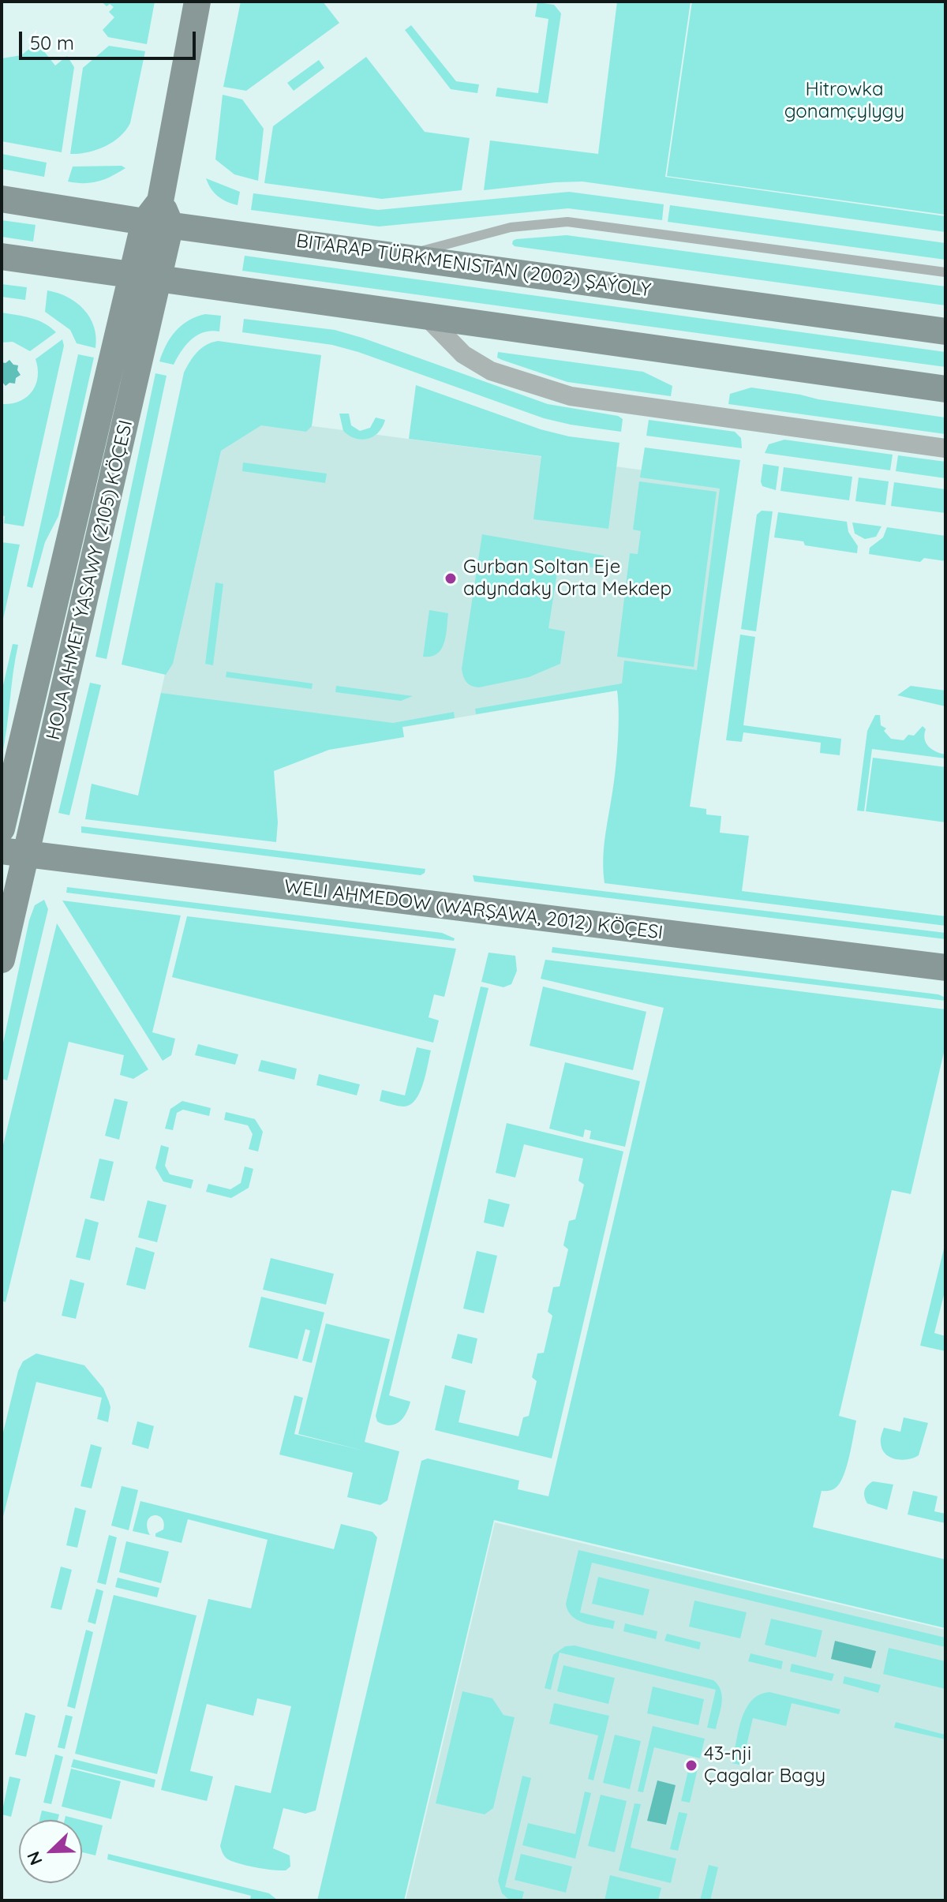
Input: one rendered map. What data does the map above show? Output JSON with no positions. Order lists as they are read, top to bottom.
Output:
{
  "streets": {
    "main road": ["BITARAP TÜRKMENISTAN (2002) ŞAÝOLY", "HOJA AHMET ÝASAWY (2105) KÖÇESI", "WELI AHMEDOW (WARŞAWA, 2012) KÖÇESI"]
  },
  "crossings": [
    ["BITARAP TÜRKMENISTAN (2002) ŞAÝOLY", "HOJA AHMET ÝASAWY (2105) KÖÇESI"],
    ["HOJA AHMET ÝASAWY (2105) KÖÇESI", "WELI AHMEDOW (WARŞAWA, 2012) KÖÇESI"]
  ],
  "parks": ["Hitrowka gonamçylygy"],
  "places": ["Gurban Soltan Eje adyndaky Orta Mekdep", "43-nji Çagalar Bagy"],
  "scale_bar": "50 m",
  "north": "bottom left"
}
